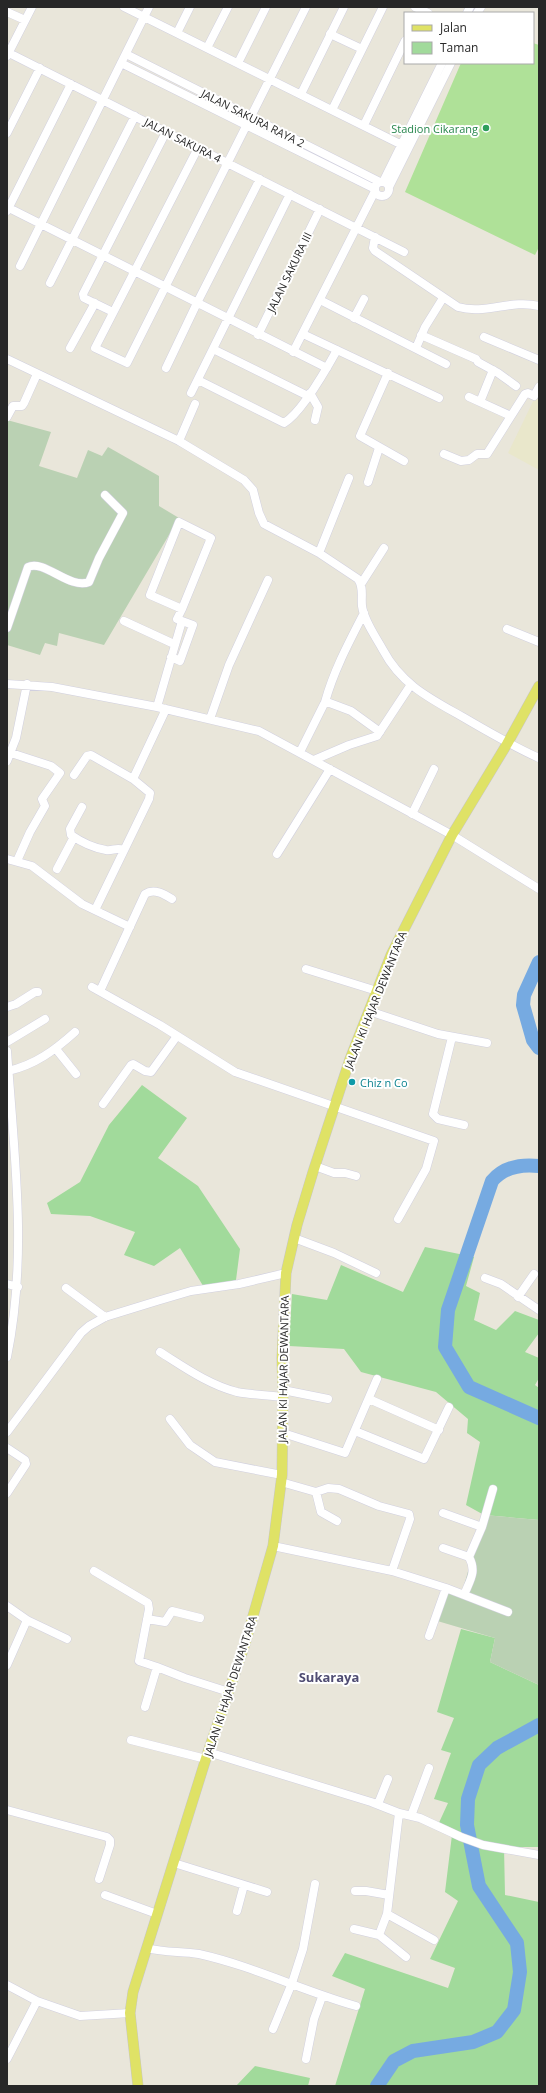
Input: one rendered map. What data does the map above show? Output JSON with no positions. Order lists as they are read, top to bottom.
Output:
{
  "streets": {
    "main road": ["JALAN KI HAJAR DEWANTARA"],
    "street": ["JALAN SAKURA RAYA 2", "JALAN SAKURA 4", "JALAN SAKURA III"]
  },
  "crossings": [
    ["JALAN SAKURA 4", "JALAN SAKURA III"]
  ],
  "districts": ["Sukaraya"],
  "places": ["Stadion Cikarang", "Chiz n Co"],
  "legend": ["Jalan", "Taman"]
}
